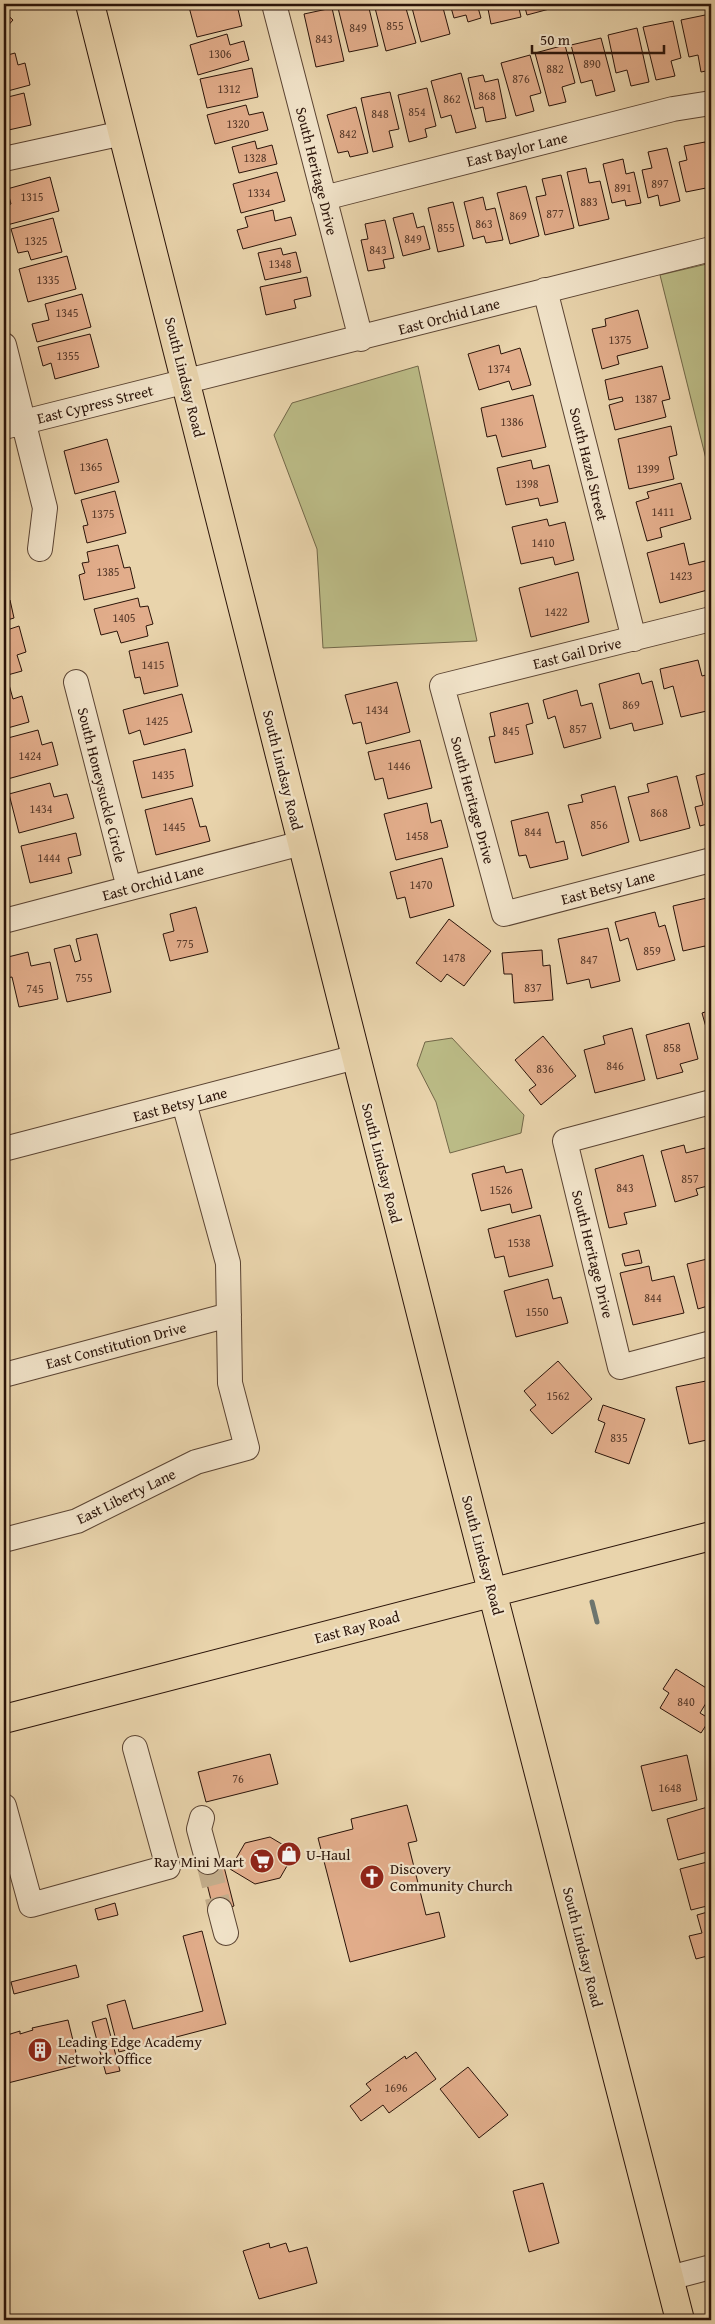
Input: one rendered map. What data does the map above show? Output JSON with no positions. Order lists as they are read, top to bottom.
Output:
{
  "streets": {
    "main road": ["South Lindsay Road", "East Ray Road"],
    "street": [
      "East Baylor Lane",
      "South Heritage Drive",
      "East Orchid Lane",
      "East Cypress Street",
      "South Hazel Street",
      "East Gail Drive",
      "South Honeysuckle Circle",
      "East Betsy Lane",
      "East Constitution Drive",
      "East Liberty Lane"
    ]
  },
  "crossings": [
    ["East Baylor Lane", "South Heritage Drive"],
    ["South Heritage Drive", "East Orchid Lane"],
    ["South Heritage Drive", "East Gail Drive"],
    ["South Heritage Drive", "East Betsy Lane"],
    ["East Orchid Lane", "South Lindsay Road"],
    ["East Orchid Lane", "East Cypress Street"],
    ["East Orchid Lane", "South Hazel Street"],
    ["East Orchid Lane", "South Honeysuckle Circle"],
    ["South Lindsay Road", "East Cypress Street"],
    ["South Lindsay Road", "East Betsy Lane"],
    ["South Lindsay Road", "East Ray Road"],
    ["South Hazel Street", "East Gail Drive"],
    ["East Constitution Drive", "East Liberty Lane"]
  ],
  "places": {
    "shop": ["U-Haul"],
    "supermarket": ["Ray Mini Mart"],
    "church": ["Discovery Community Church"],
    "building": ["Leading Edge Academy Network Office"]
  },
  "house_numbers": [
    "855",
    "849",
    "843",
    "1306",
    "890",
    "882",
    "876",
    "1312",
    "868",
    "862",
    "854",
    "848",
    "1320",
    "842",
    "1328",
    "897",
    "891",
    "1334",
    "1315",
    "883",
    "877",
    "869",
    "863",
    "855",
    "849",
    "1325",
    "843",
    "1348",
    "1335",
    "1345",
    "1375",
    "1355",
    "1374",
    "1387",
    "1386",
    "1365",
    "1399",
    "1398",
    "1411",
    "1375",
    "1410",
    "1385",
    "1423",
    "1422",
    "1405",
    "1415",
    "869",
    "1434",
    "1425",
    "857",
    "845",
    "1424",
    "1446",
    "1435",
    "1434",
    "868",
    "856",
    "1445",
    "844",
    "1458",
    "1444",
    "1470",
    "775",
    "859",
    "1478",
    "847",
    "755",
    "837",
    "745",
    "858",
    "846",
    "836",
    "857",
    "843",
    "1526",
    "1538",
    "844",
    "1550",
    "1562",
    "835",
    "840",
    "76",
    "1648",
    "1696"
  ],
  "scale_bar": "50 m"
}
